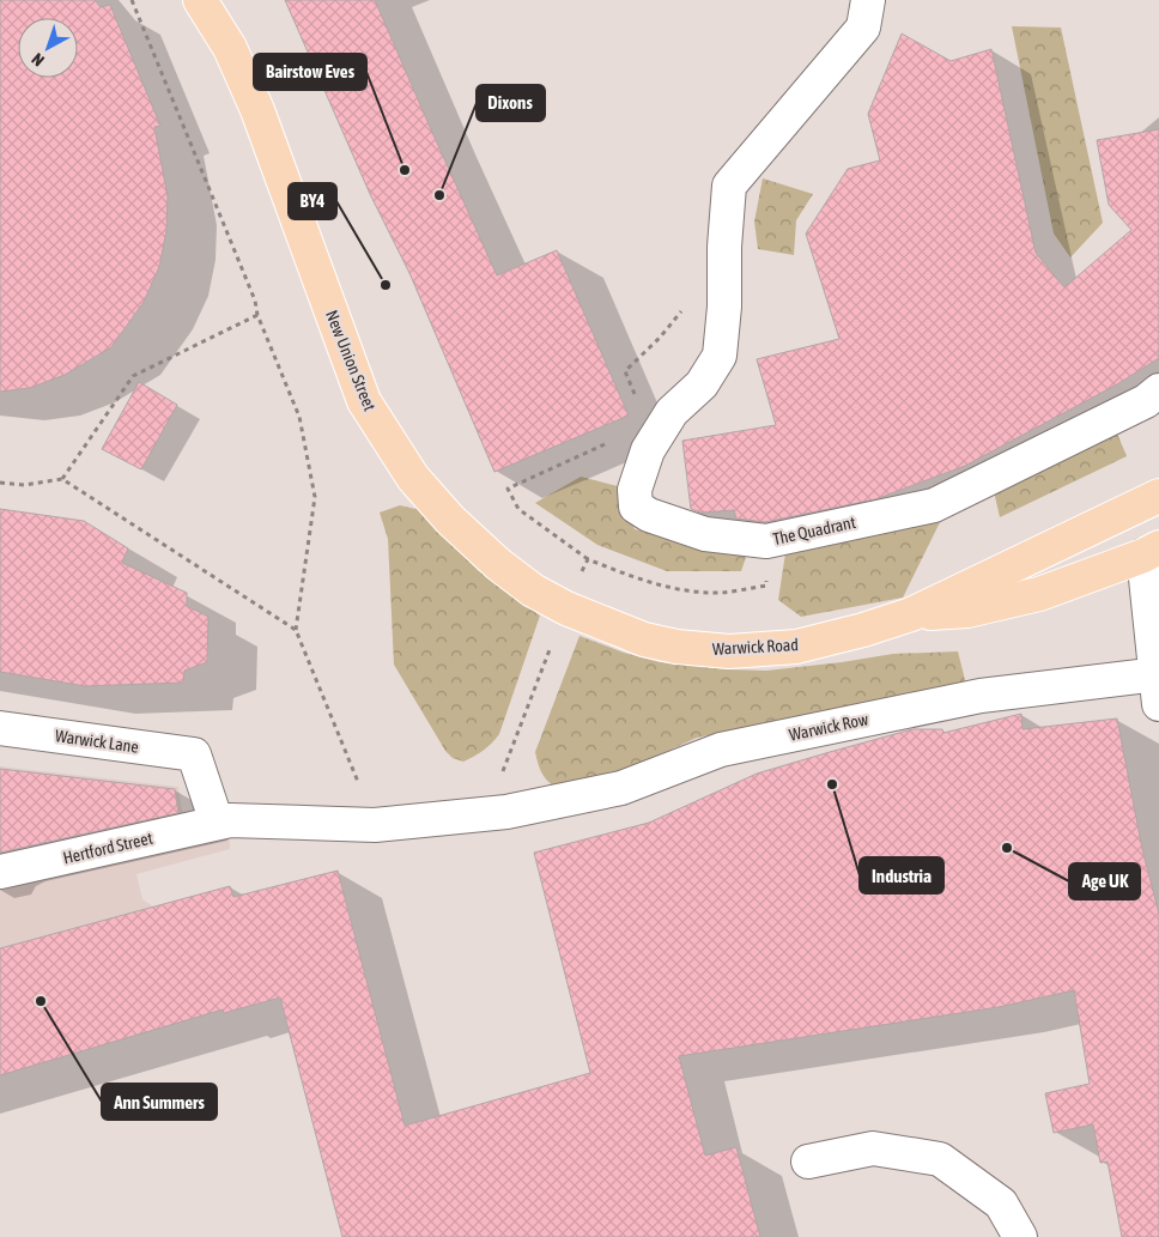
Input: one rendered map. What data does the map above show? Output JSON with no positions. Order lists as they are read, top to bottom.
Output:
{
  "streets": {
    "main road": ["New Union Street", "Warwick Road"],
    "street": [
      "The Quadrant",
      "Warwick Row",
      "Warwick Lane",
      "Hertford Street"
    ]
  },
  "crossings": [
    ["New Union Street", "Warwick Road"],
    ["Warwick Row", "Hertford Street"],
    ["Warwick Lane", "Hertford Street"]
  ],
  "places": [
    "Bairstow Eves",
    "Dixons",
    "BY4",
    "Industria",
    "Age UK",
    "Ann Summers"
  ],
  "north": "bottom left"
}
